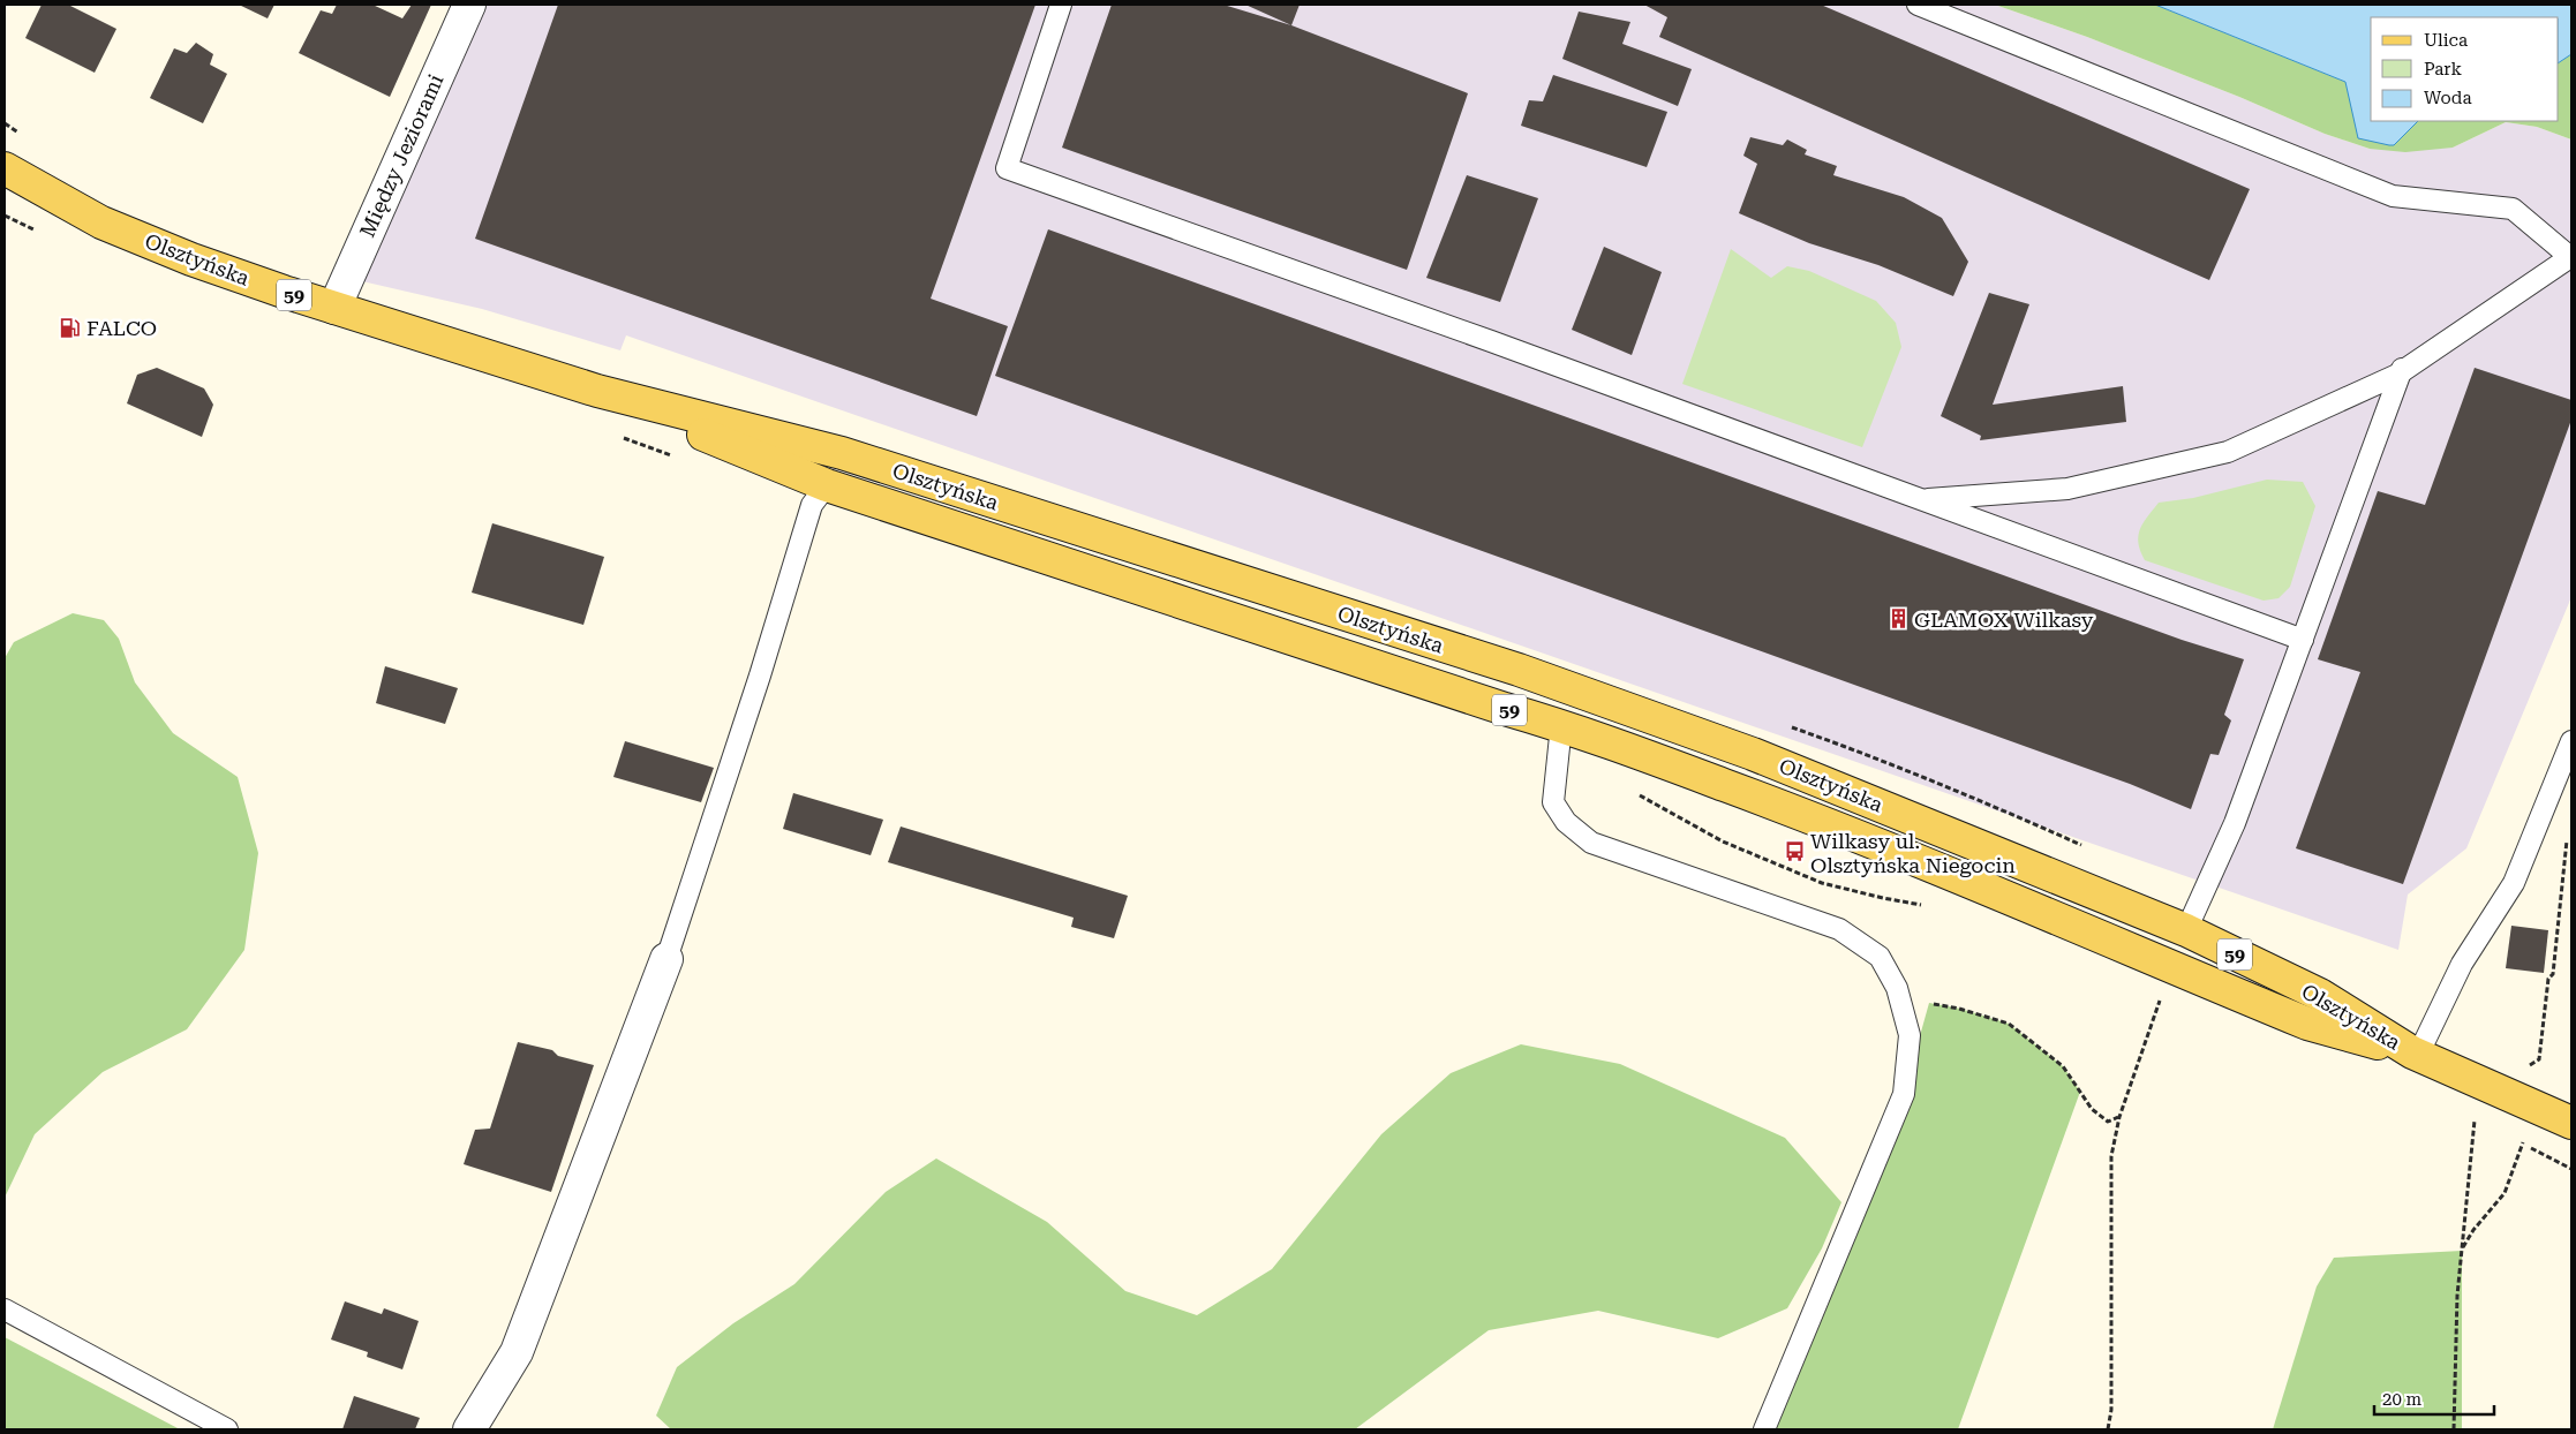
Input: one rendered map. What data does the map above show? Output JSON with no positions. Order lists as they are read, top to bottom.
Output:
{
  "streets": {
    "main road": ["Olsztyńska", "59"],
    "street": ["Między Jeziorami"]
  },
  "crossings": [
    ["Między Jeziorami", "Olsztyńska"],
    ["Olsztyńska", "59"]
  ],
  "places": {
    "fuel station": ["FALCO"],
    "building": ["GLAMOX Wilkasy"],
    "bus stop": ["Wilkasy ul. Olsztyńska Niegocin"]
  },
  "legend": ["Ulica", "Park", "Woda"],
  "scale_bar": "20 m"
}
